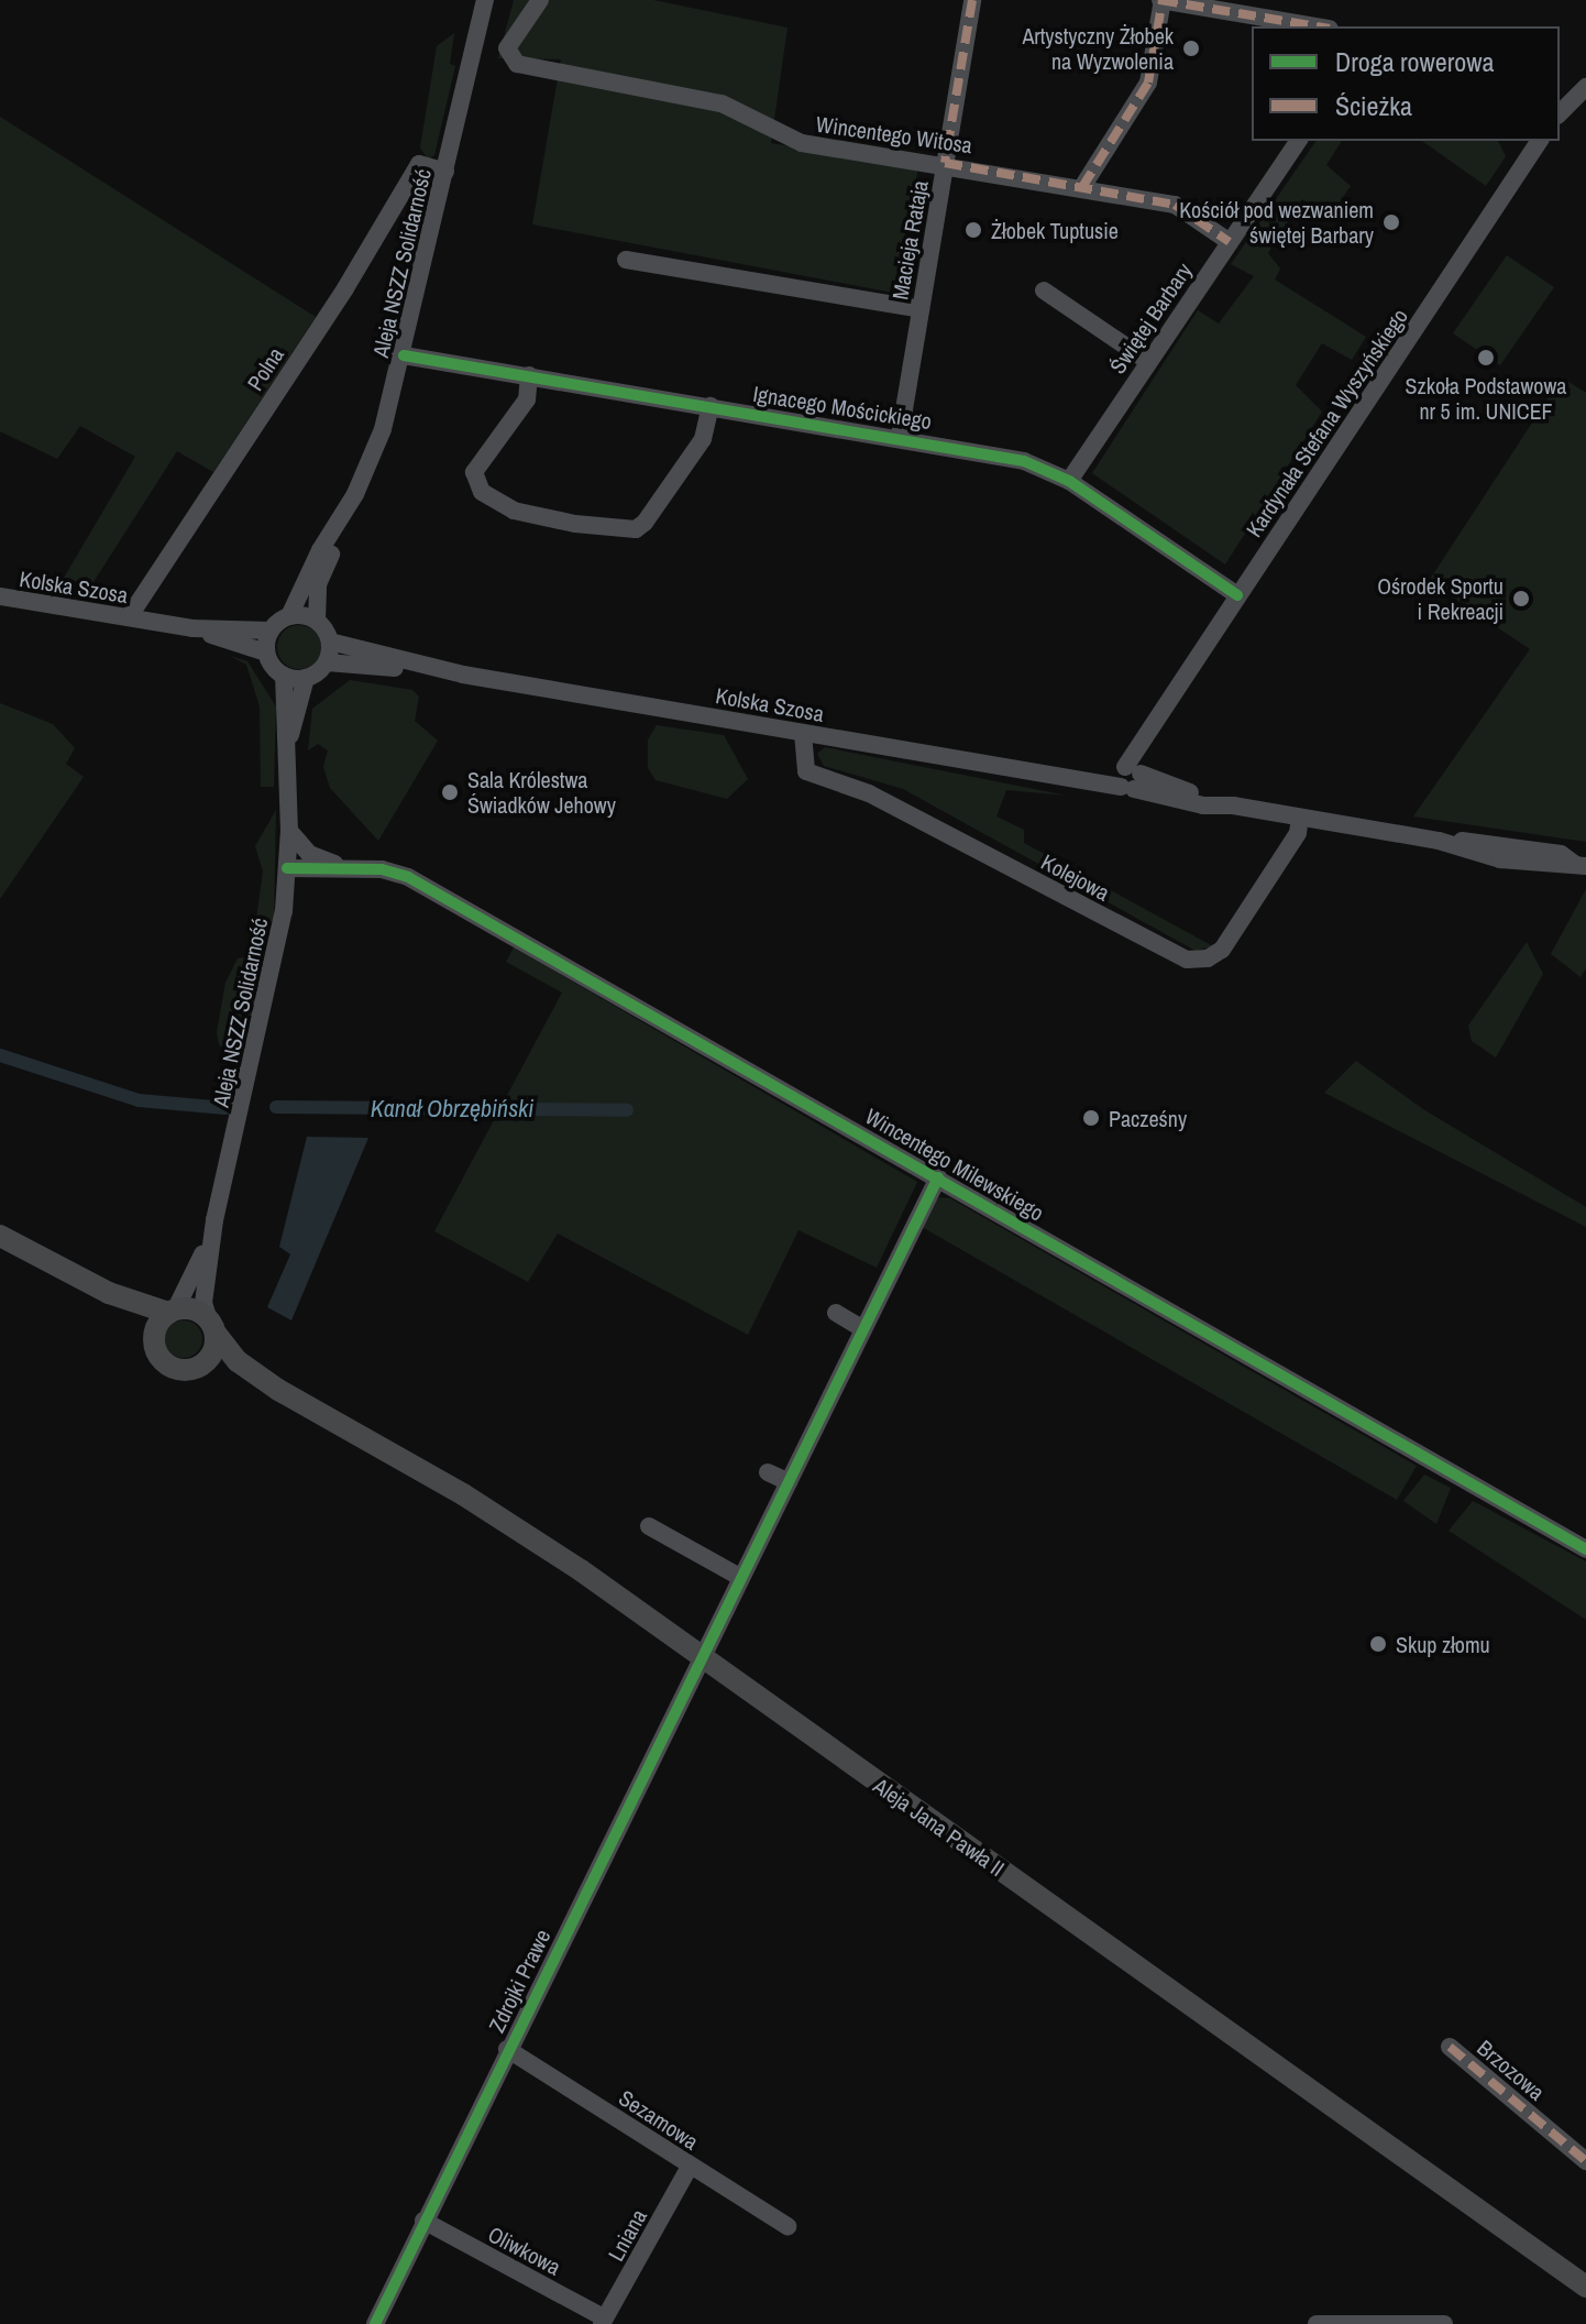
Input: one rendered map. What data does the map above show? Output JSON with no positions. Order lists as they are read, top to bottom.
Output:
{
  "streets": {
    "main road": ["Aleja Jana Pawła II"],
    "street": [
      "Wincentego Witosa",
      "Macieja Rataja",
      "Aleja NSZZ Solidarność",
      "Świętej Barbary",
      "Polna",
      "Ignacego Mościckiego",
      "Kardynała Stefana Wyszyńskiego",
      "Kolska Szosa",
      "Kolejowa",
      "Wincentego Milewskiego",
      "Zdrojki Prawe",
      "Brzozowa",
      "Sezamowa",
      "Lniana",
      "Oliwkowa"
    ]
  },
  "crossings": [
    ["Wincentego Witosa", "Macieja Rataja"],
    ["Wincentego Witosa", "Świętej Barbary"],
    ["Macieja Rataja", "Ignacego Mościckiego"],
    ["Aleja NSZZ Solidarność", "Polna"],
    ["Aleja NSZZ Solidarność", "Ignacego Mościckiego"],
    ["Aleja NSZZ Solidarność", "Kolska Szosa"],
    ["Aleja NSZZ Solidarność", "Wincentego Milewskiego"],
    ["Aleja NSZZ Solidarność", "Aleja Jana Pawła II"],
    ["Świętej Barbary", "Ignacego Mościckiego"],
    ["Polna", "Kolska Szosa"],
    ["Ignacego Mościckiego", "Kardynała Stefana Wyszyńskiego"],
    ["Kardynała Stefana Wyszyńskiego", "Kolska Szosa"],
    ["Kolska Szosa", "Kolejowa"],
    ["Wincentego Milewskiego", "Zdrojki Prawe"],
    ["Aleja Jana Pawła II", "Zdrojki Prawe"],
    ["Zdrojki Prawe", "Sezamowa"],
    ["Zdrojki Prawe", "Oliwkowa"],
    ["Sezamowa", "Lniana"],
    ["Lniana", "Oliwkowa"]
  ],
  "water": ["Kanał Obrzębiński"],
  "places": [
    "Artystyczny Żłobek na Wyzwolenia",
    "Kościół pod wezwaniem świętej Barbary",
    "Żłobek Tuptusie",
    "Szkoła Podstawowa nr 5 im. UNICEF",
    "Ośrodek Sportu i Rekreacji",
    "Sala Królestwa Świadków Jehowy",
    "Pacześny",
    "Skup złomu"
  ],
  "legend": ["Droga rowerowa", "Ścieżka"]
}
